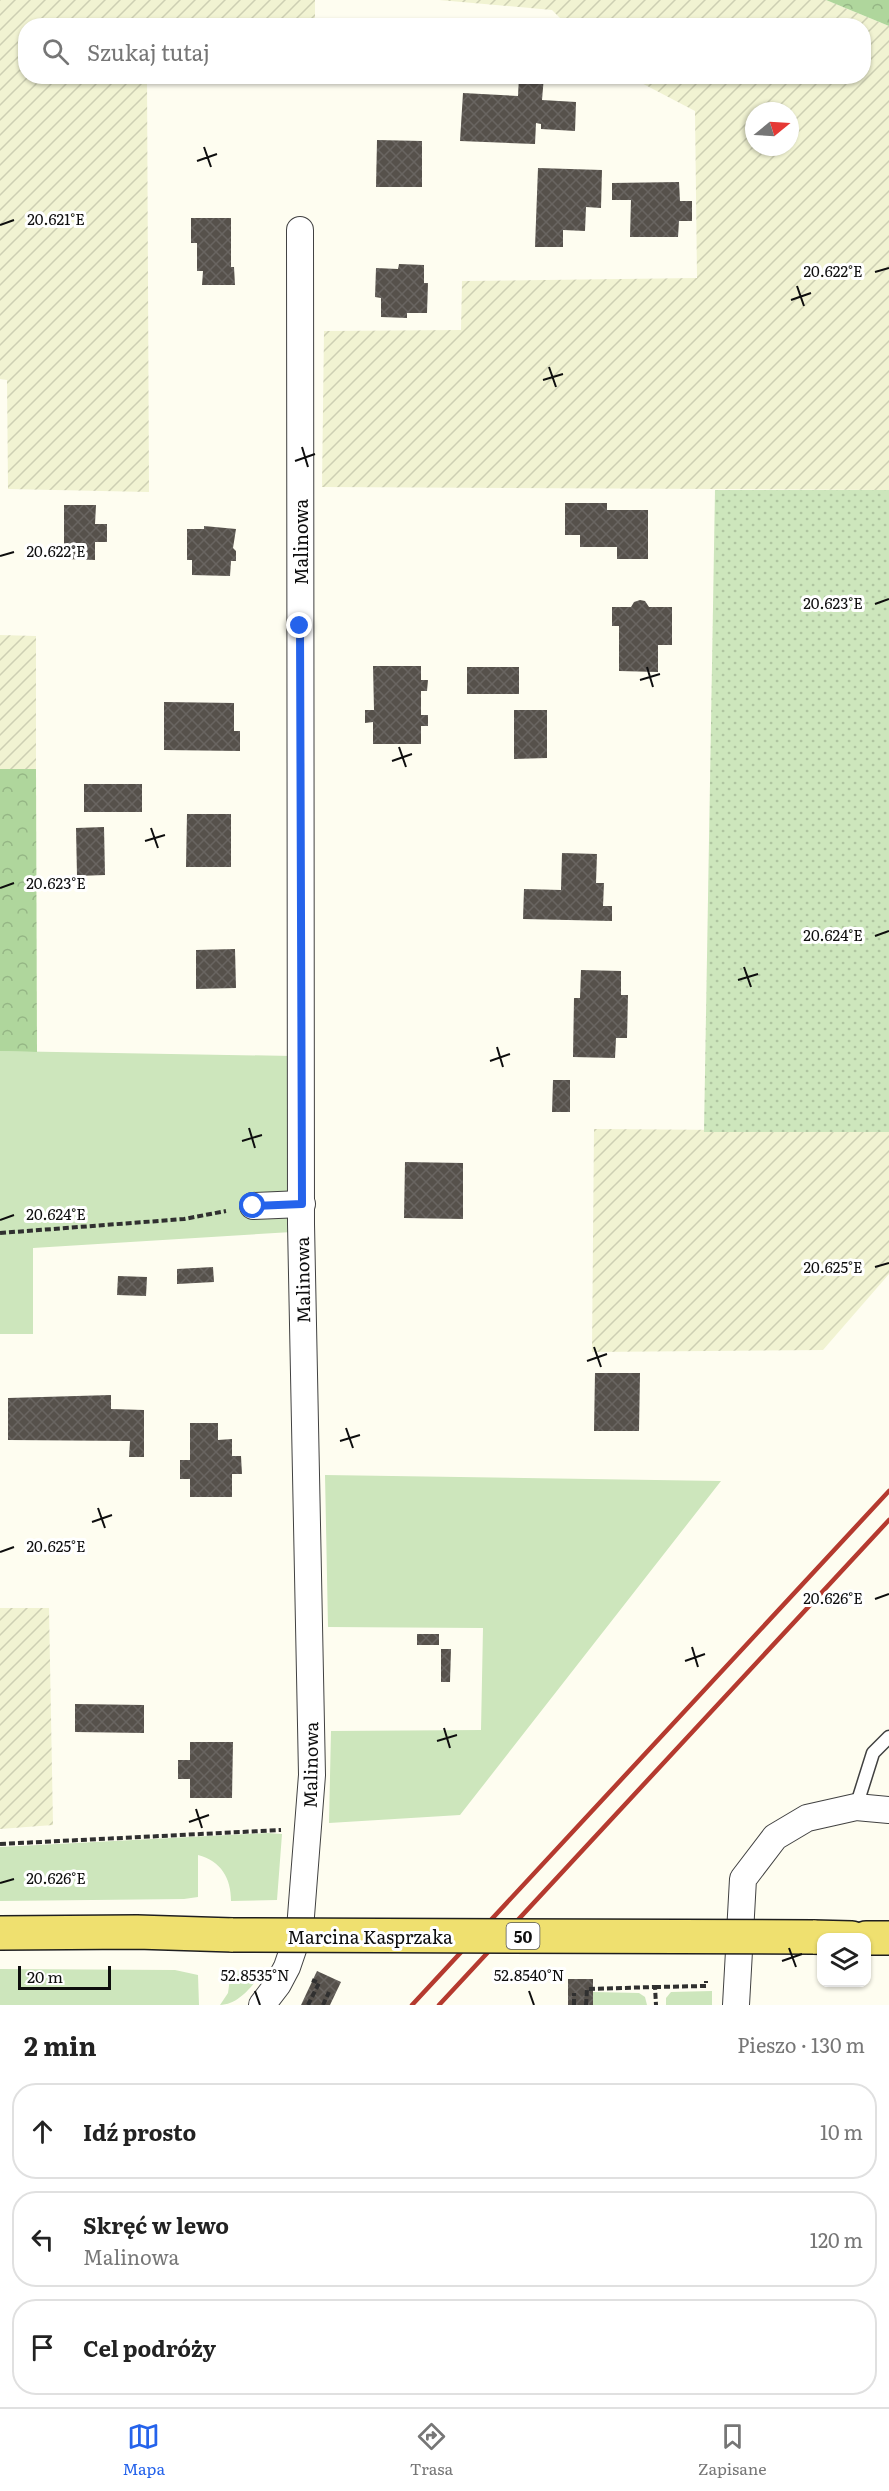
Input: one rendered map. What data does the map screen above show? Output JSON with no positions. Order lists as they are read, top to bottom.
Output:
{
  "streets": {
    "main road": ["Marcina Kasprzaka", "50"],
    "street": ["Malinowa"]
  },
  "crossings": [
    ["Malinowa", "Marcina Kasprzaka"]
  ],
  "scale_bar": "20 m",
  "north": "right",
  "page": {
    "search": "Szukaj tutaj",
    "scale": "20 m",
    "heading": ["2 min", "Pieszo · 130 m"],
    "list": [
      ["Idź prosto", "10 m"],
      ["Skręć w lewo", "Malinowa", "120 m"],
      "Cel podróży"
    ],
    "nav": ["Mapa", "Trasa", "Zapisane"]
  },
  "coordinates": [
    "20.621°E",
    "20.622°E",
    "20.623°E",
    "20.624°E",
    "20.625°E",
    "20.626°E",
    "52.8535°N",
    "52.8540°N"
  ]
}
